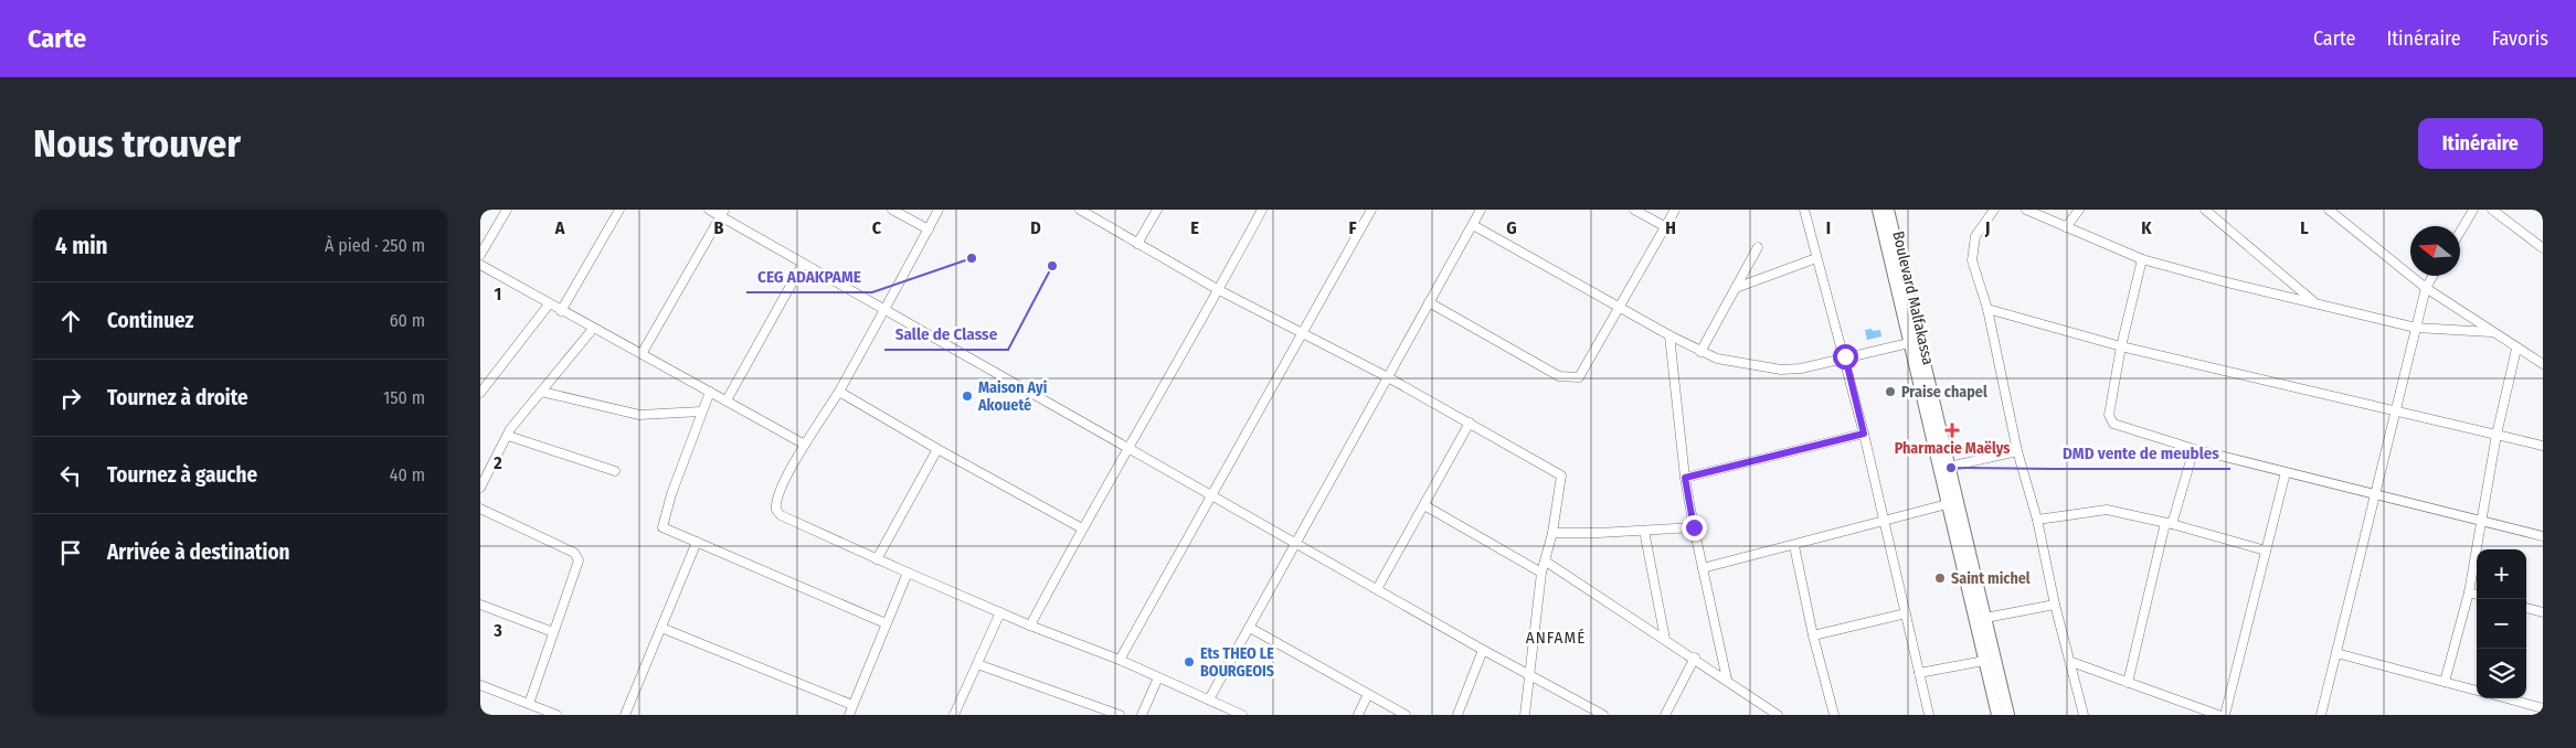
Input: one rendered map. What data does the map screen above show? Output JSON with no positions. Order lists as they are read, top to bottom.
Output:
{
  "streets": {
    "main road": ["Boulevard Malfakassa"]
  },
  "districts": ["ANFAMÉ"],
  "places": {
    "other": [
      "CEG ADAKPAME",
      "Salle de Classe",
      "Praise chapel",
      "Maison Ayi Akoueté",
      "DMD vente de meubles",
      "Saint michel",
      "Ets THEO LE BOURGEOIS"
    ],
    "health": ["Pharmacie Maëlys"]
  },
  "north": "left",
  "page": {
    "header": "Carte",
    "nav": ["Carte", "Itinéraire", "Favoris"],
    "buttons": "Itinéraire",
    "title": "Nous trouver",
    "heading": ["4 min", "À pied · 250 m"],
    "list": [
      ["Continuez", "60 m"],
      ["Tournez à droite", "150 m"],
      ["Tournez à gauche", "40 m"],
      "Arrivée à destination"
    ],
    "map_buttons": ["+", "−"]
  },
  "grid": {
    "columns": [
      "A",
      "B",
      "C",
      "D",
      "E",
      "F",
      "G",
      "H",
      "I",
      "J",
      "K",
      "L"
    ],
    "rows": ["1", "2", "3"]
  }
}
